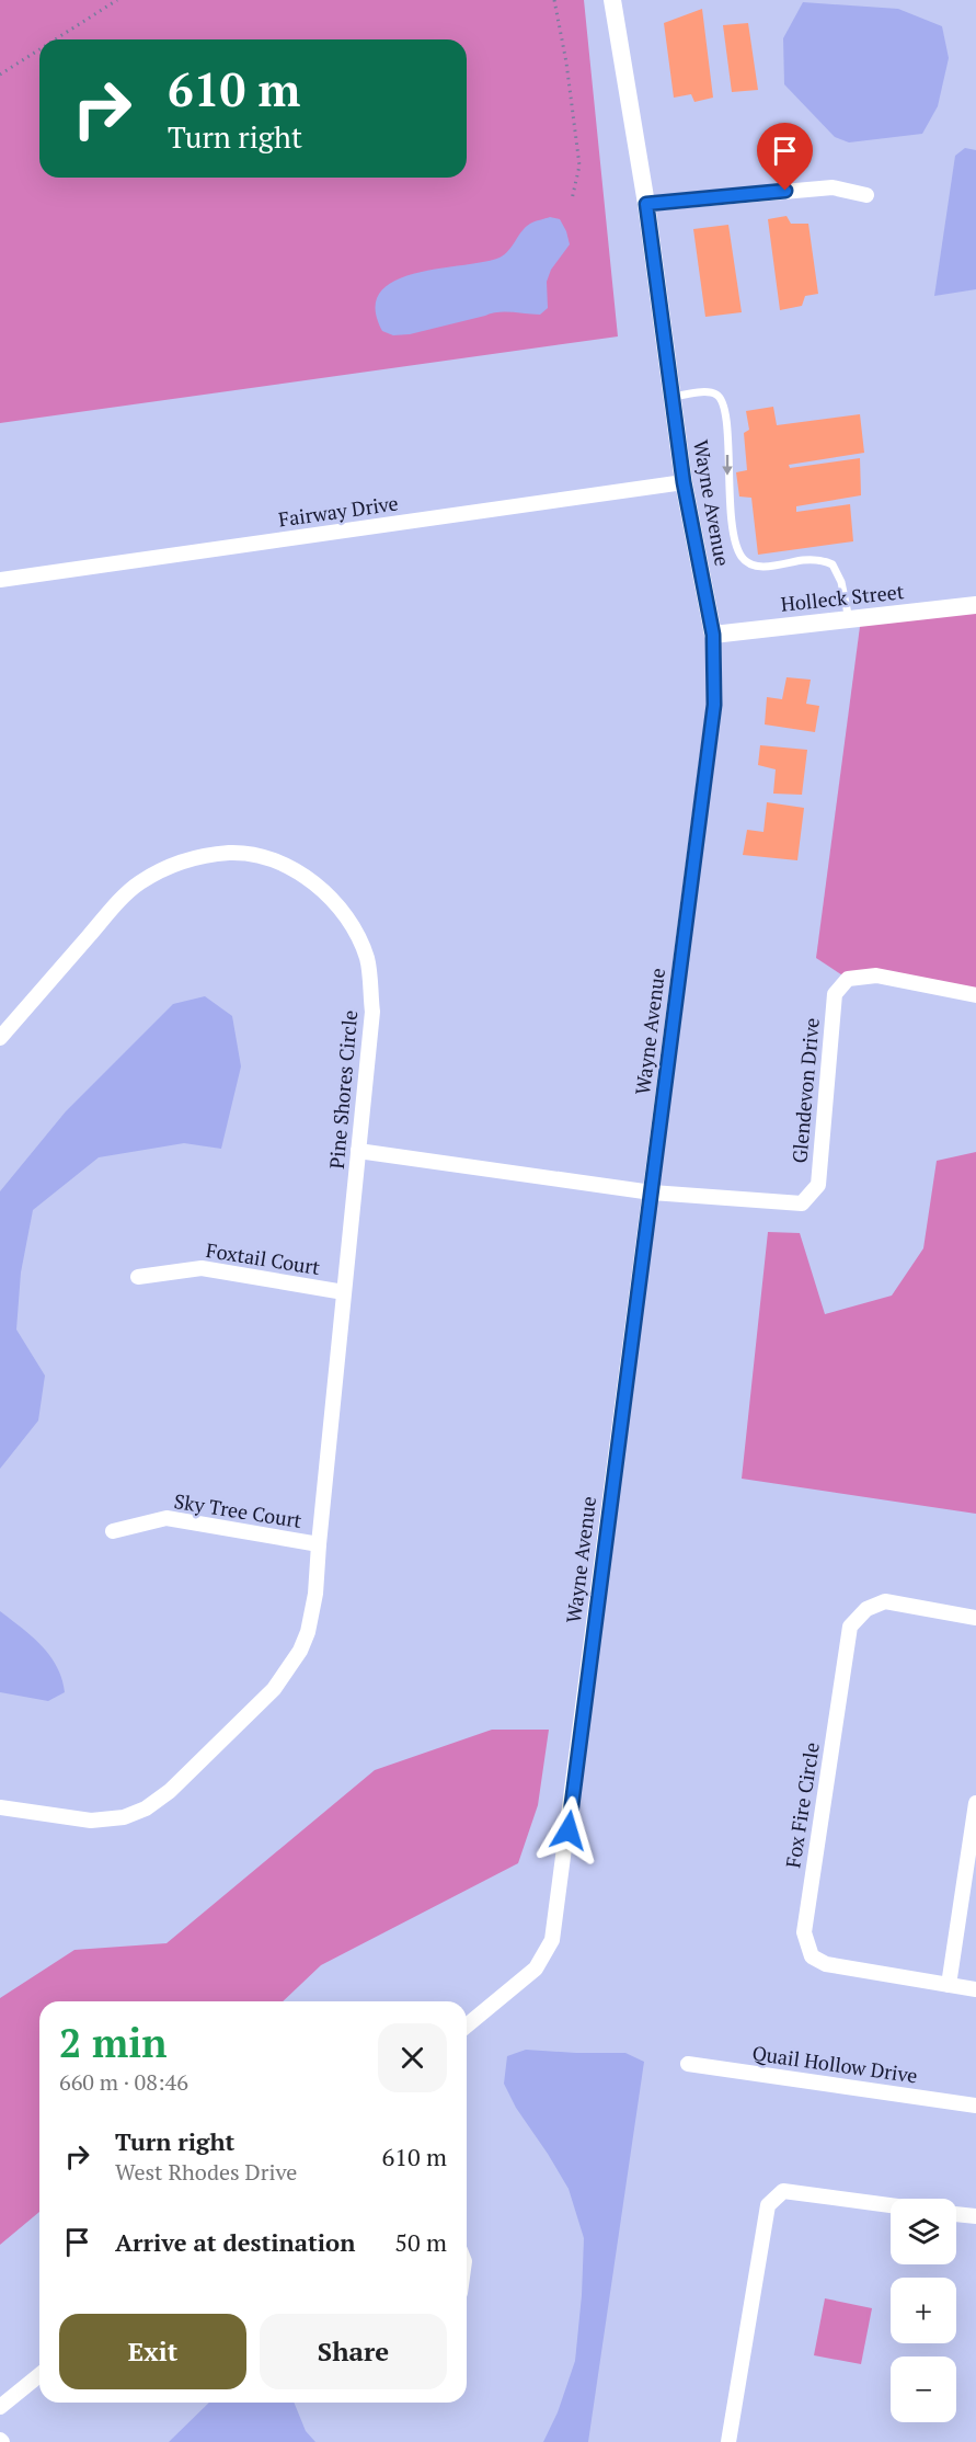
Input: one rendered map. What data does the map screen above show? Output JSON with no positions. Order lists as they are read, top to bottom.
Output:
{
  "streets": {
    "street": [
      "Wayne Avenue",
      "Fairway Drive",
      "Holleck Street",
      "Pine Shores Circle",
      "Glendevon Drive",
      "Foxtail Court",
      "Sky Tree Court",
      "Fox Fire Circle",
      "Quail Hollow Drive"
    ]
  },
  "crossings": [
    ["Wayne Avenue", "Fairway Drive"],
    ["Wayne Avenue", "Holleck Street"],
    ["Wayne Avenue", "Glendevon Drive"],
    ["Pine Shores Circle", "Glendevon Drive"],
    ["Pine Shores Circle", "Foxtail Court"],
    ["Pine Shores Circle", "Sky Tree Court"]
  ],
  "page": {
    "turn": ["610 m", "Turn right"],
    "heading": ["2 min", "660 m · 08:46"],
    "list": [
      {
        "name": "Turn right",
        "note": "West Rhodes Drive",
        "value": "610 m"
      },
      {
        "name": "Arrive at destination",
        "value": "50 m"
      }
    ],
    "map_buttons": ["+", "−"],
    "buttons": ["Exit", "Share"]
  }
}
